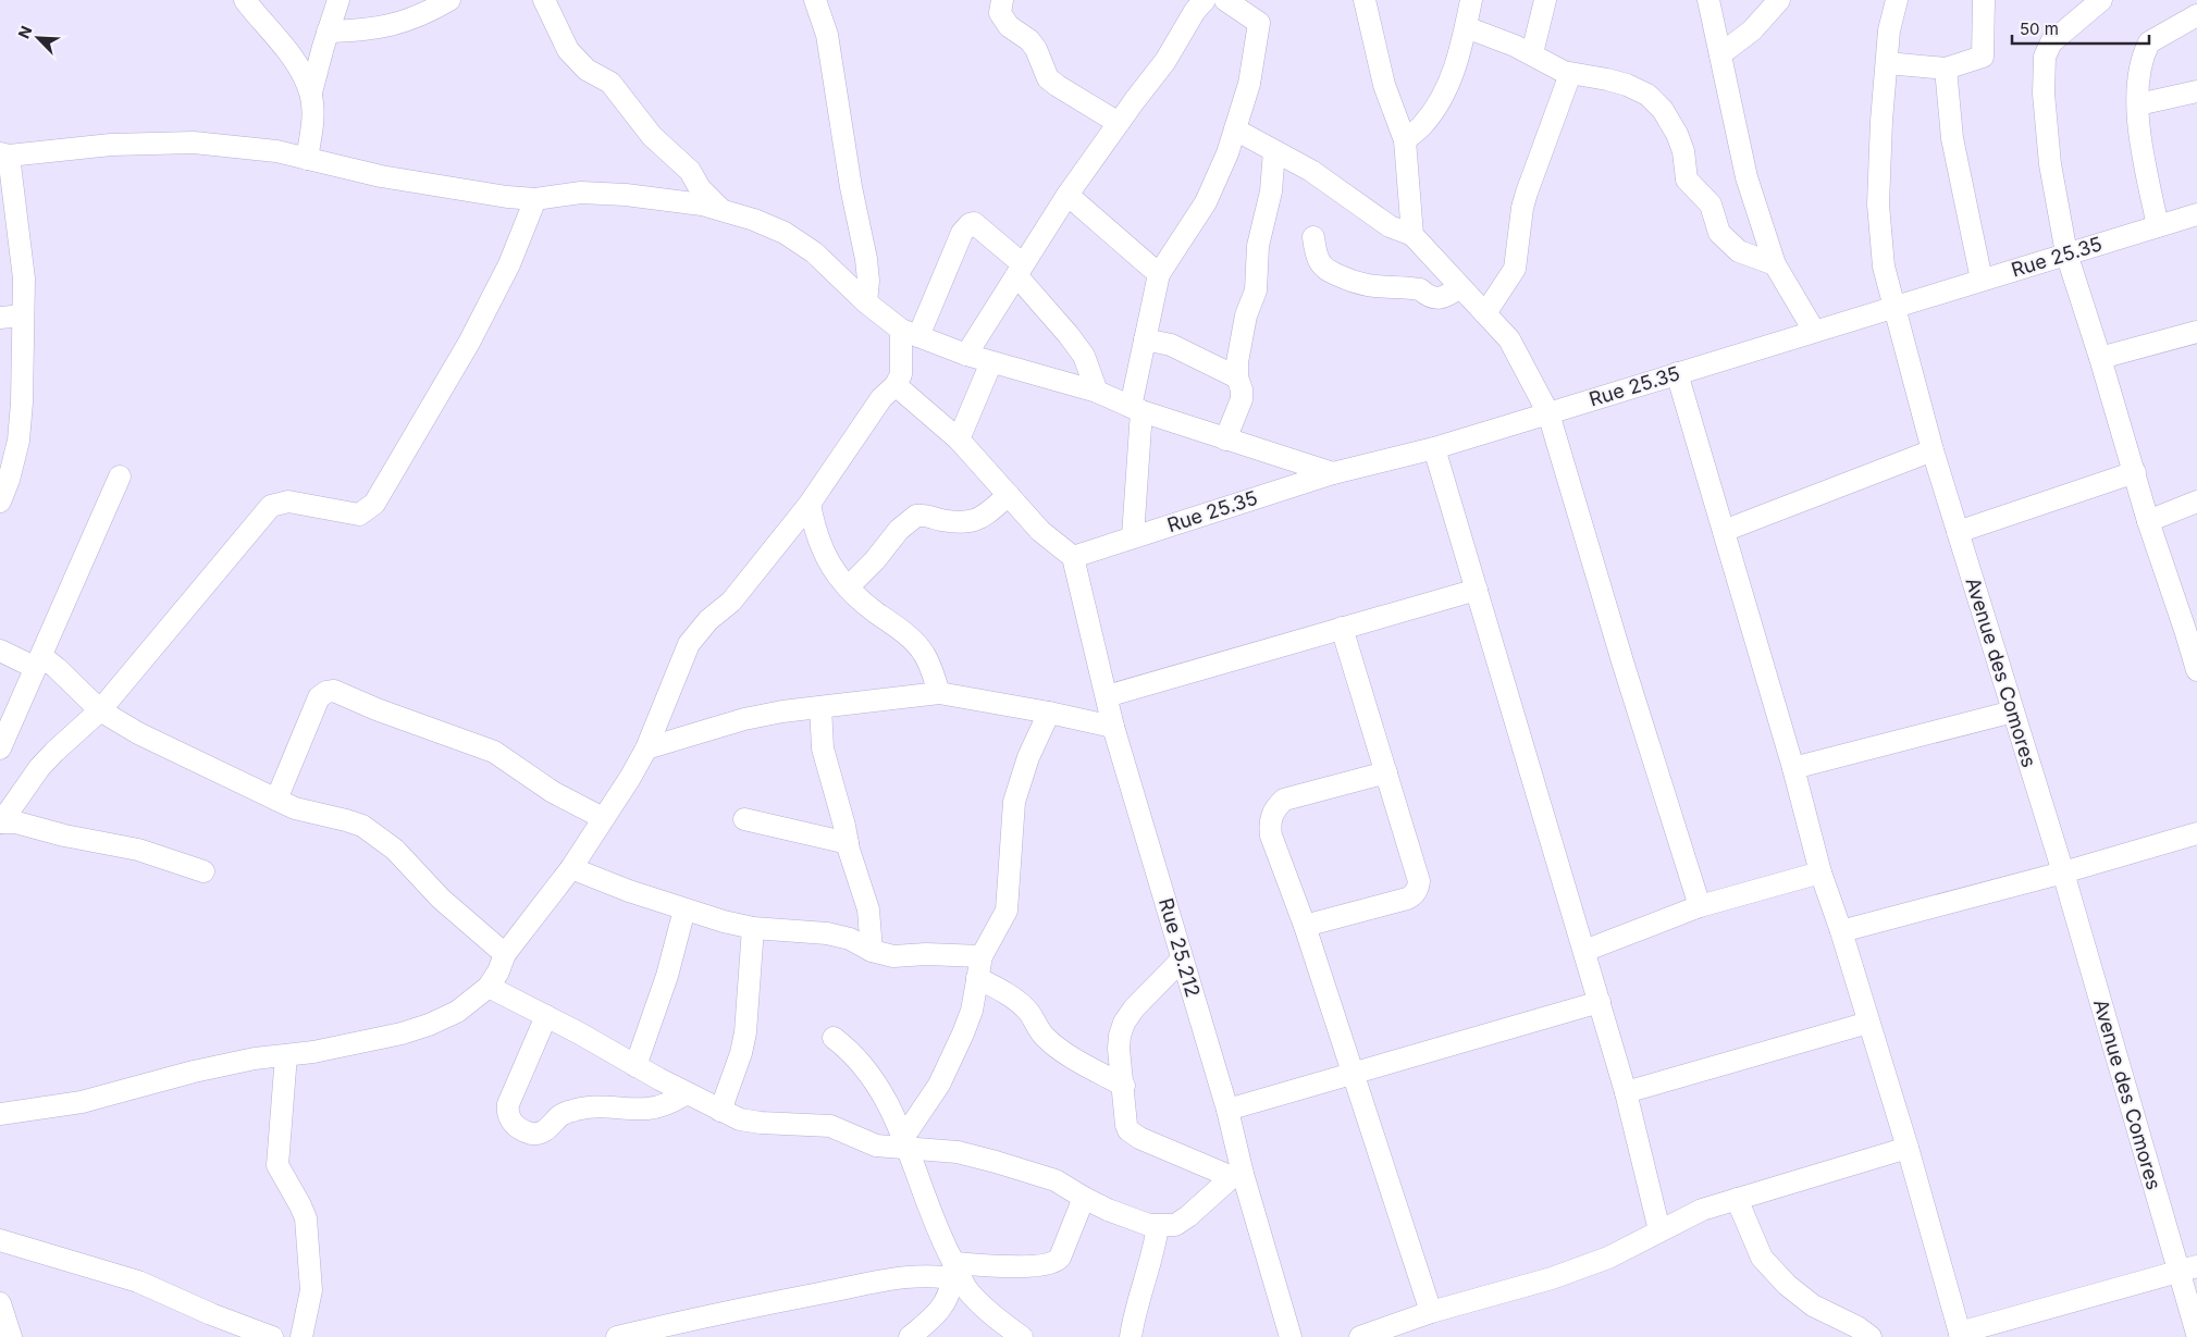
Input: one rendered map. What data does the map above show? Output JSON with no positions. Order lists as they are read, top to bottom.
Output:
{
  "streets": {
    "street": ["Rue 25.35", "Avenue des Comores", "Rue 25.212"]
  },
  "crossings": [
    ["Rue 25.35", "Avenue des Comores"],
    ["Rue 25.35", "Rue 25.212"]
  ],
  "scale_bar": "50 m",
  "north": "top left"
}
